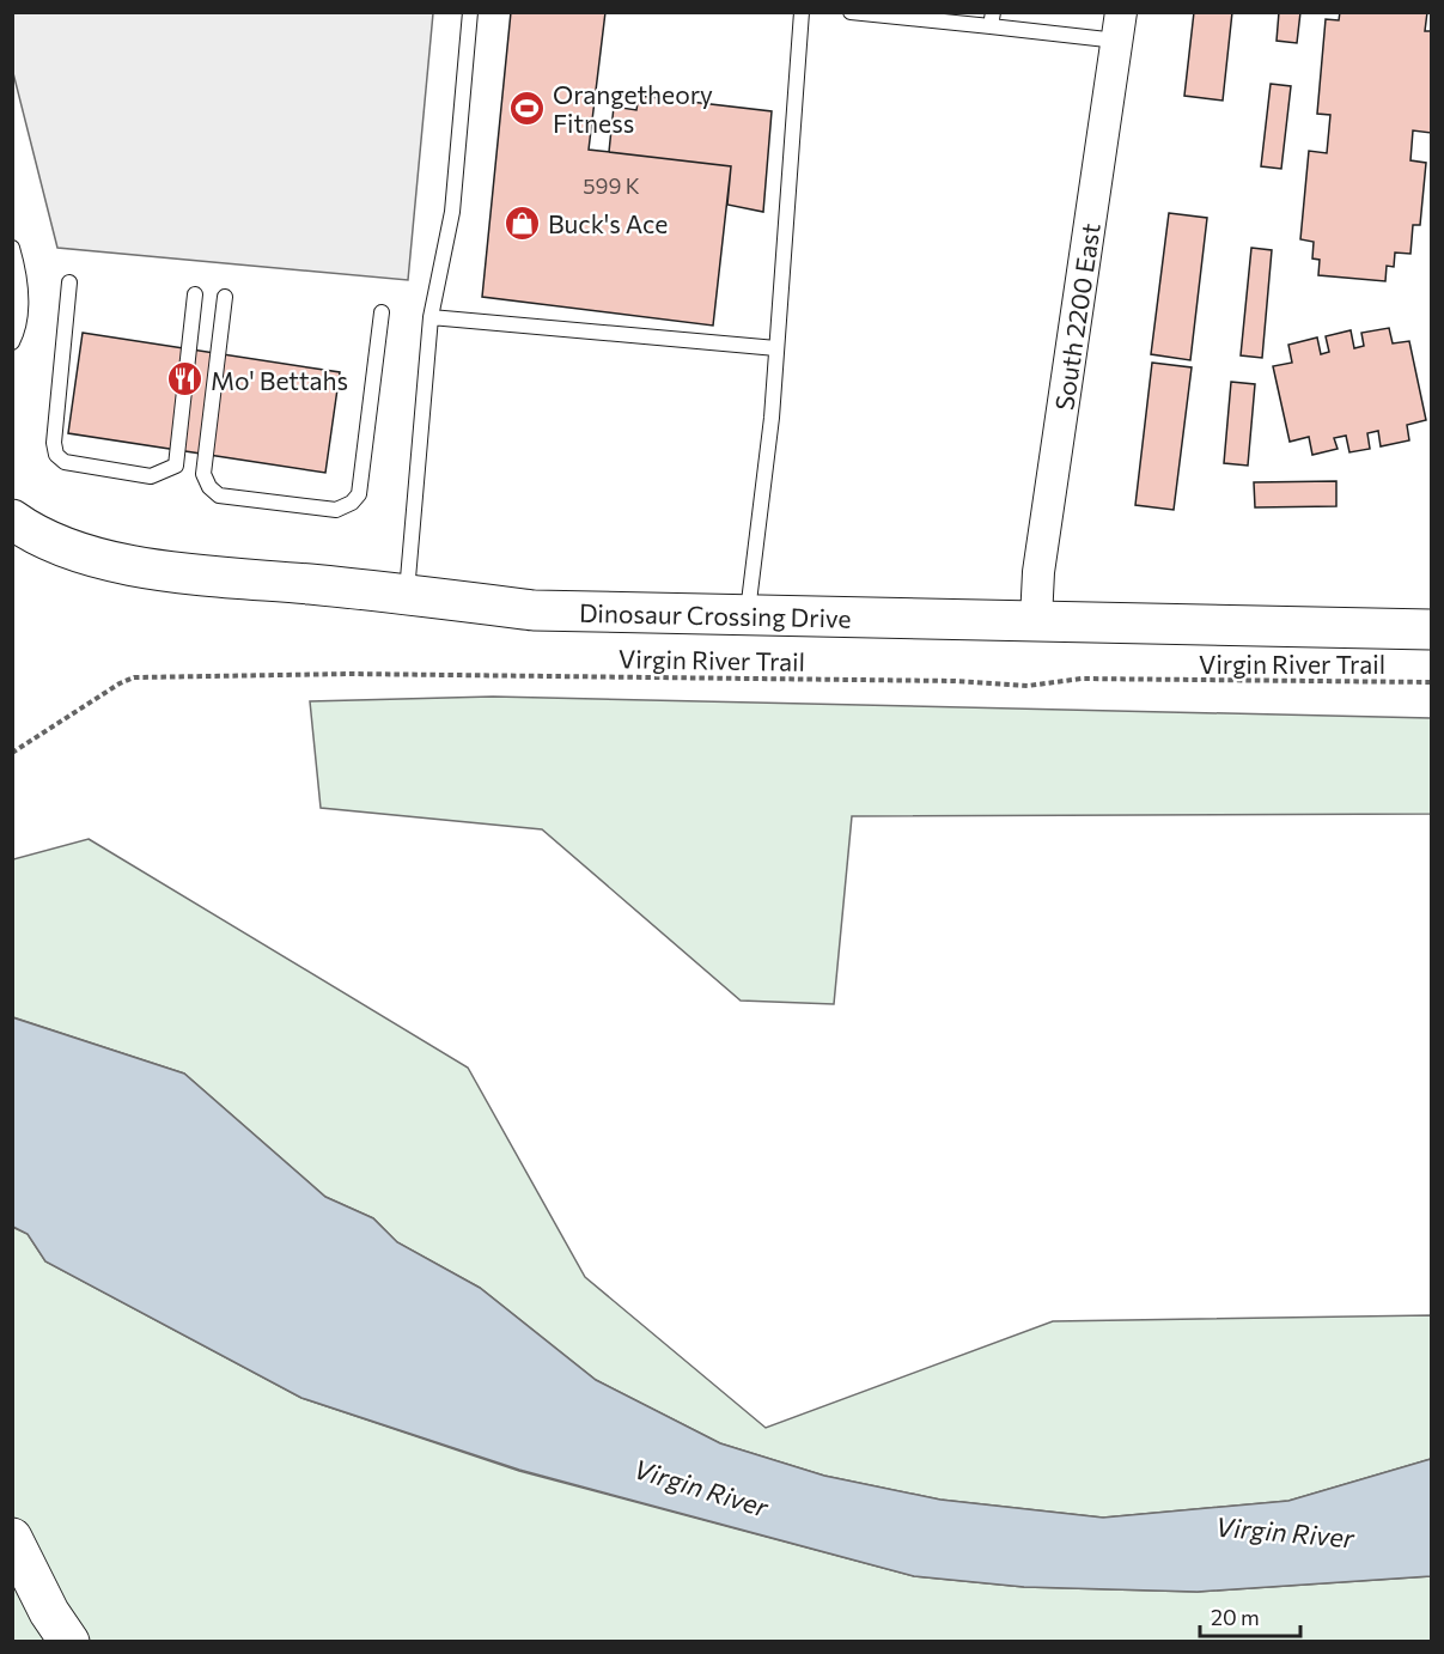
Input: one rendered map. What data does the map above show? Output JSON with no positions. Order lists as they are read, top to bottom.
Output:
{
  "streets": {
    "street": ["South 2200 East", "Dinosaur Crossing Drive"],
    "path": ["Virgin River Trail"]
  },
  "crossings": [
    ["South 2200 East", "Dinosaur Crossing Drive"]
  ],
  "water": ["Virgin River"],
  "places": {
    "sports": ["Orangetheory Fitness"],
    "shop": ["Buck's Ace"],
    "restaurant": ["Mo' Bettahs"]
  },
  "house_numbers": ["599 K"],
  "scale_bar": "20 m"
}
